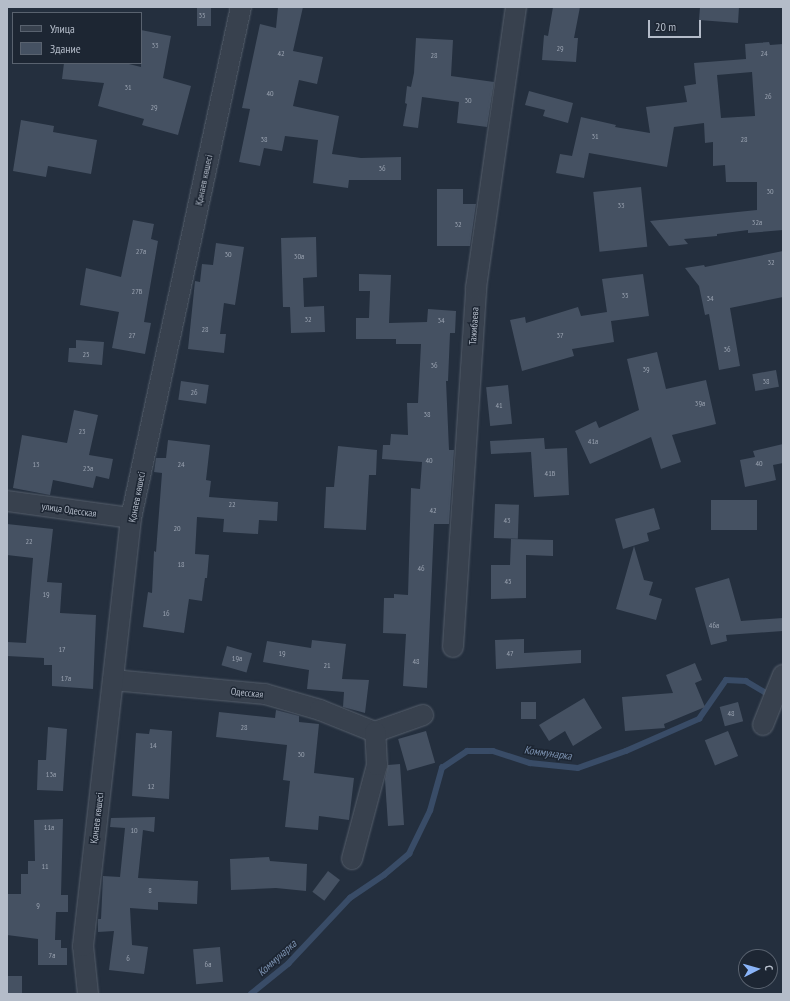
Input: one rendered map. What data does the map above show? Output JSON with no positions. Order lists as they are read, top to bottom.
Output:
{
  "streets": {
    "street": [
      "Қонаев көшесі",
      "Тажибаева",
      "улица Одесская",
      "Одесская"
    ]
  },
  "crossings": [
    ["Қонаев көшесі", "улица Одесская"],
    ["Қонаев көшесі", "Одесская"]
  ],
  "water": ["Коммунарка"],
  "house_numbers": [
    "35",
    "33",
    "29",
    "42",
    "24",
    "28",
    "31",
    "40",
    "26",
    "30",
    "29",
    "31",
    "38",
    "28",
    "36",
    "30",
    "33",
    "32а",
    "32",
    "27а",
    "30",
    "30а",
    "32",
    "27Б",
    "35",
    "34",
    "32",
    "34",
    "28",
    "27",
    "37",
    "36",
    "25",
    "36",
    "39",
    "38",
    "26",
    "39а",
    "41",
    "38",
    "23",
    "41а",
    "40",
    "40",
    "13",
    "24",
    "23а",
    "41Б",
    "22",
    "42",
    "43",
    "20",
    "22",
    "18",
    "46",
    "45",
    "19",
    "16",
    "46а",
    "17",
    "19",
    "47",
    "19а",
    "48",
    "21",
    "17а",
    "48",
    "28",
    "14",
    "30",
    "13а",
    "12",
    "11а",
    "10",
    "11",
    "8",
    "9",
    "7а",
    "6",
    "6а"
  ],
  "legend": ["Улица", "Здание"],
  "scale_bar": "20 m",
  "north": "right"
}
